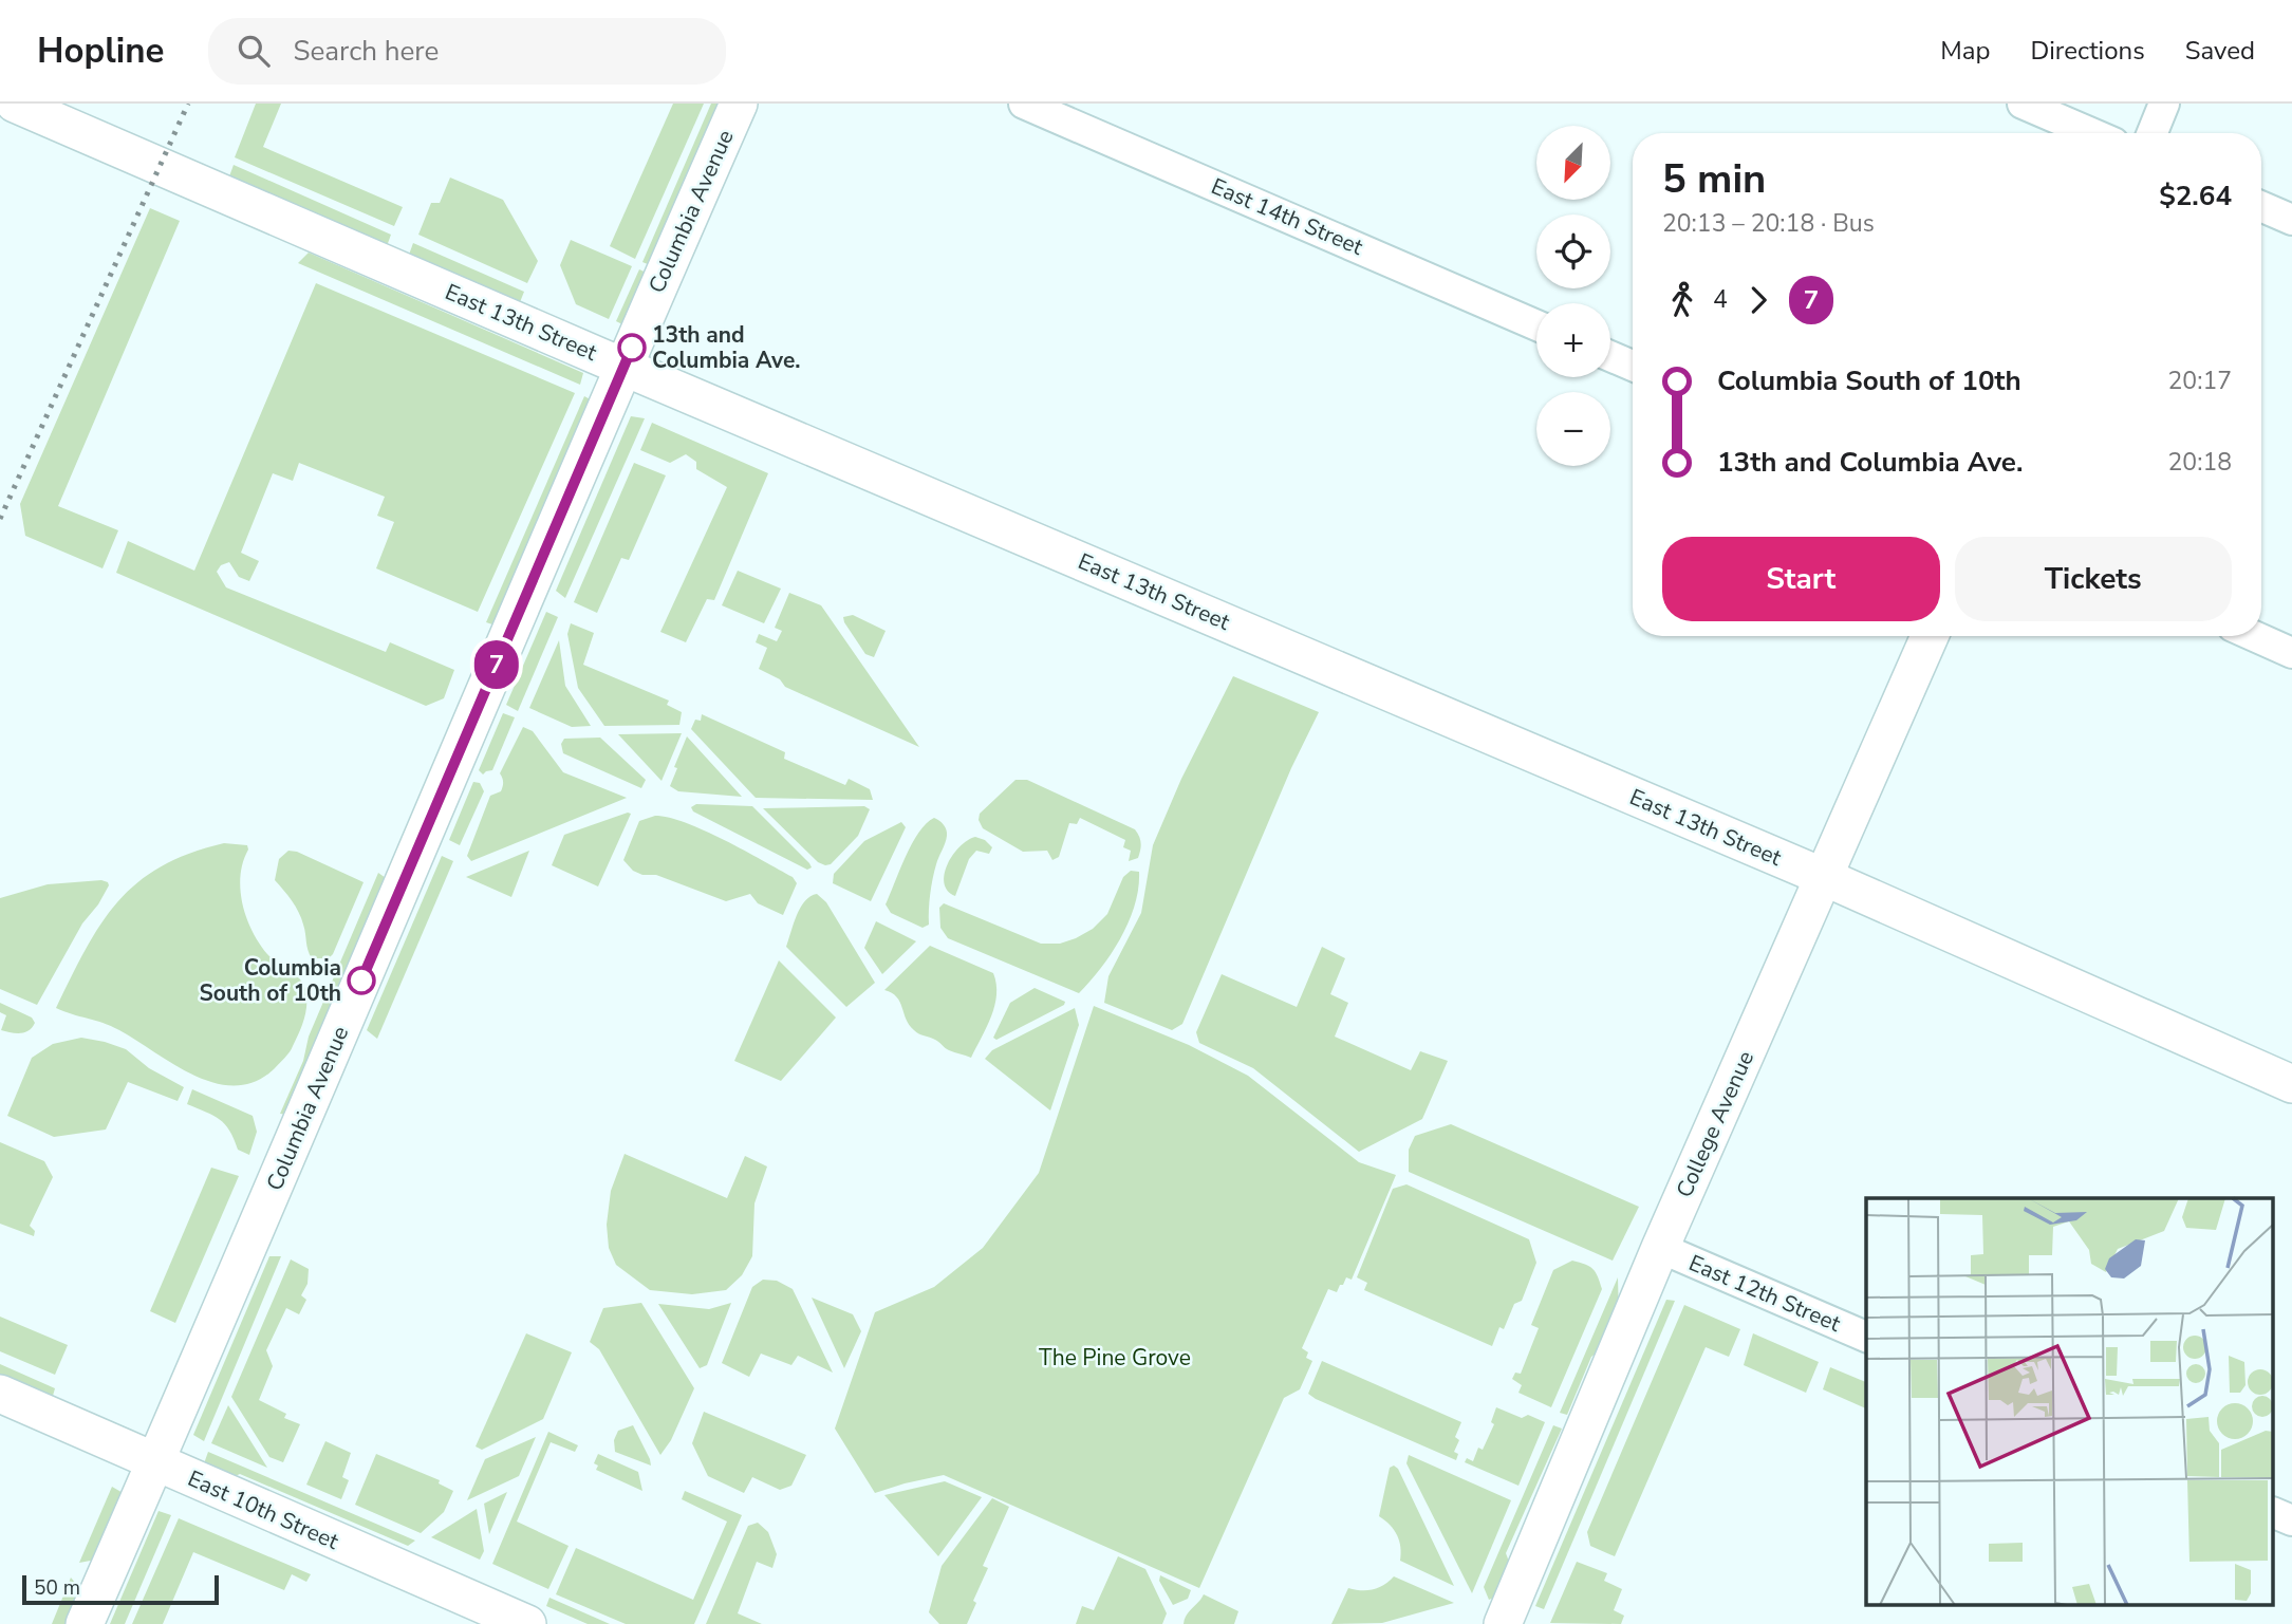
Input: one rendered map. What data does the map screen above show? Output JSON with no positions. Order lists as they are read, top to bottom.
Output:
{
  "streets": {
    "street": [
      "Columbia Avenue",
      "East 14th Street",
      "East 13th Street",
      "College Avenue",
      "East 12th Street",
      "East 10th Street"
    ]
  },
  "crossings": [
    ["Columbia Avenue", "East 13th Street"],
    ["Columbia Avenue", "East 10th Street"],
    ["East 13th Street", "College Avenue"],
    ["College Avenue", "East 12th Street"]
  ],
  "parks": ["The Pine Grove"],
  "places": ["13th and Columbia Ave.", "Columbia South of 10th"],
  "lines": ["bus line 7"],
  "scale_bar": "50 m",
  "north": "bottom left",
  "page": {
    "header": "Hopline",
    "search": "Search here",
    "nav": ["Map", "Directions", "Saved"],
    "on_map": "7",
    "map_buttons": ["+", "−"],
    "heading": ["5 min", "20:13 – 20:18 · Bus", "$2.64"],
    "legs": ["4", "7"],
    "list": [
      {
        "name": "Columbia South of 10th",
        "value": "20:17"
      },
      {
        "name": "13th and Columbia Ave.",
        "value": "20:18"
      }
    ],
    "buttons": ["Start", "Tickets"],
    "scale": "50 m"
  }
}
